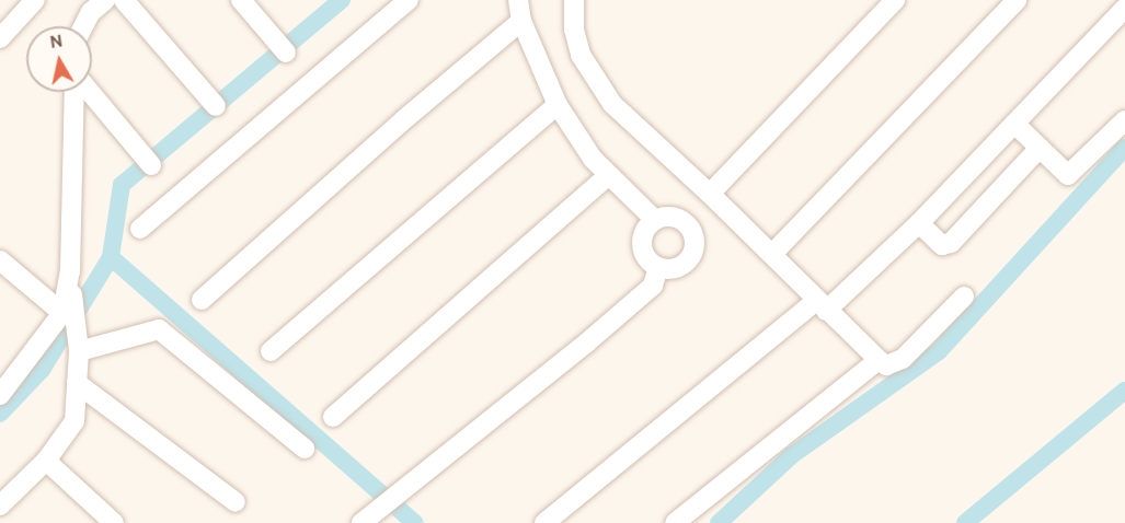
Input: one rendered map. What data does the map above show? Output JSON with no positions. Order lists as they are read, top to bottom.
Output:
{
  "north": "top"
}
